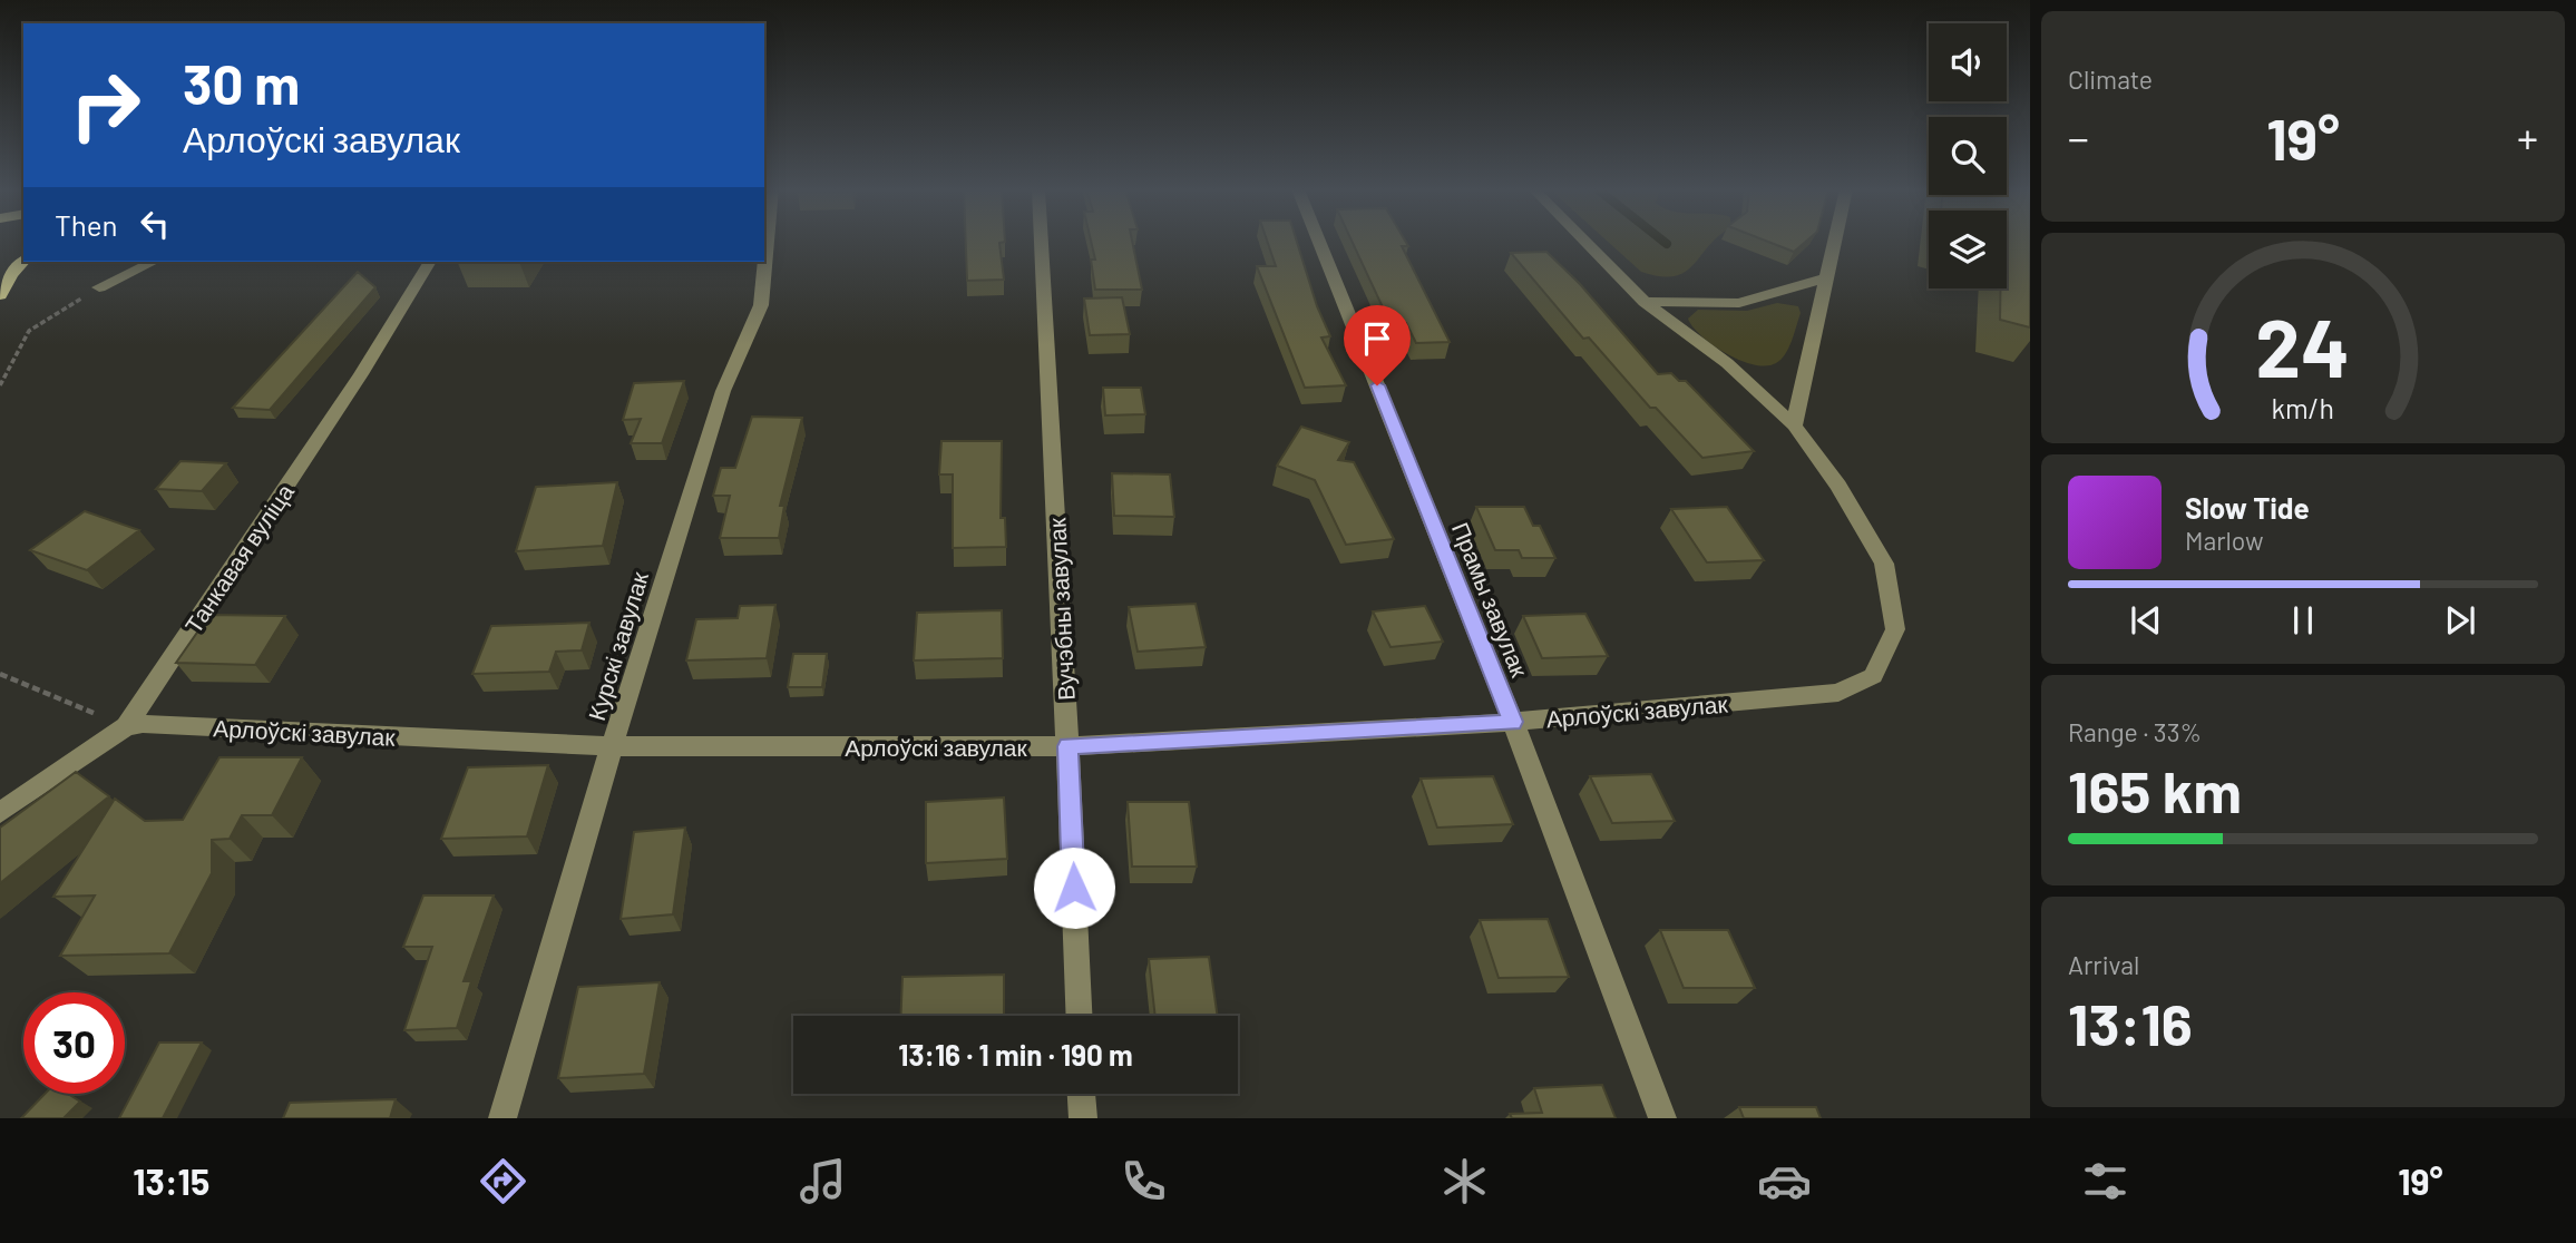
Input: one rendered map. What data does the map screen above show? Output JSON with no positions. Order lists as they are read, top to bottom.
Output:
{
  "streets": {
    "street": [
      "Танкавая вуліца",
      "Прамы завулак",
      "Вучэбны завулак",
      "Курскі завулак",
      "Арлоўскі завулак"
    ]
  },
  "crossings": [
    ["Танкавая вуліца", "Арлоўскі завулак"],
    ["Прамы завулак", "Арлоўскі завулак"],
    ["Вучэбны завулак", "Арлоўскі завулак"],
    ["Курскі завулак", "Арлоўскі завулак"]
  ],
  "page": {
    "tile": [
      "Climate",
      ["Range · 33%", "165 km"],
      ["Arrival", "13:16"]
    ],
    "turn": ["30 m", "Арлоўскі завулак"],
    "heat": ["−", "19°", "+"],
    "then": "Then",
    "song": ["Slow Tide", "Marlow"],
    "limit": "30",
    "trip": "13:16 · 1 min · 190 m",
    "tabs": ["13:15", "19°"],
    "gauge": ["24", "km/h"]
  }
}
